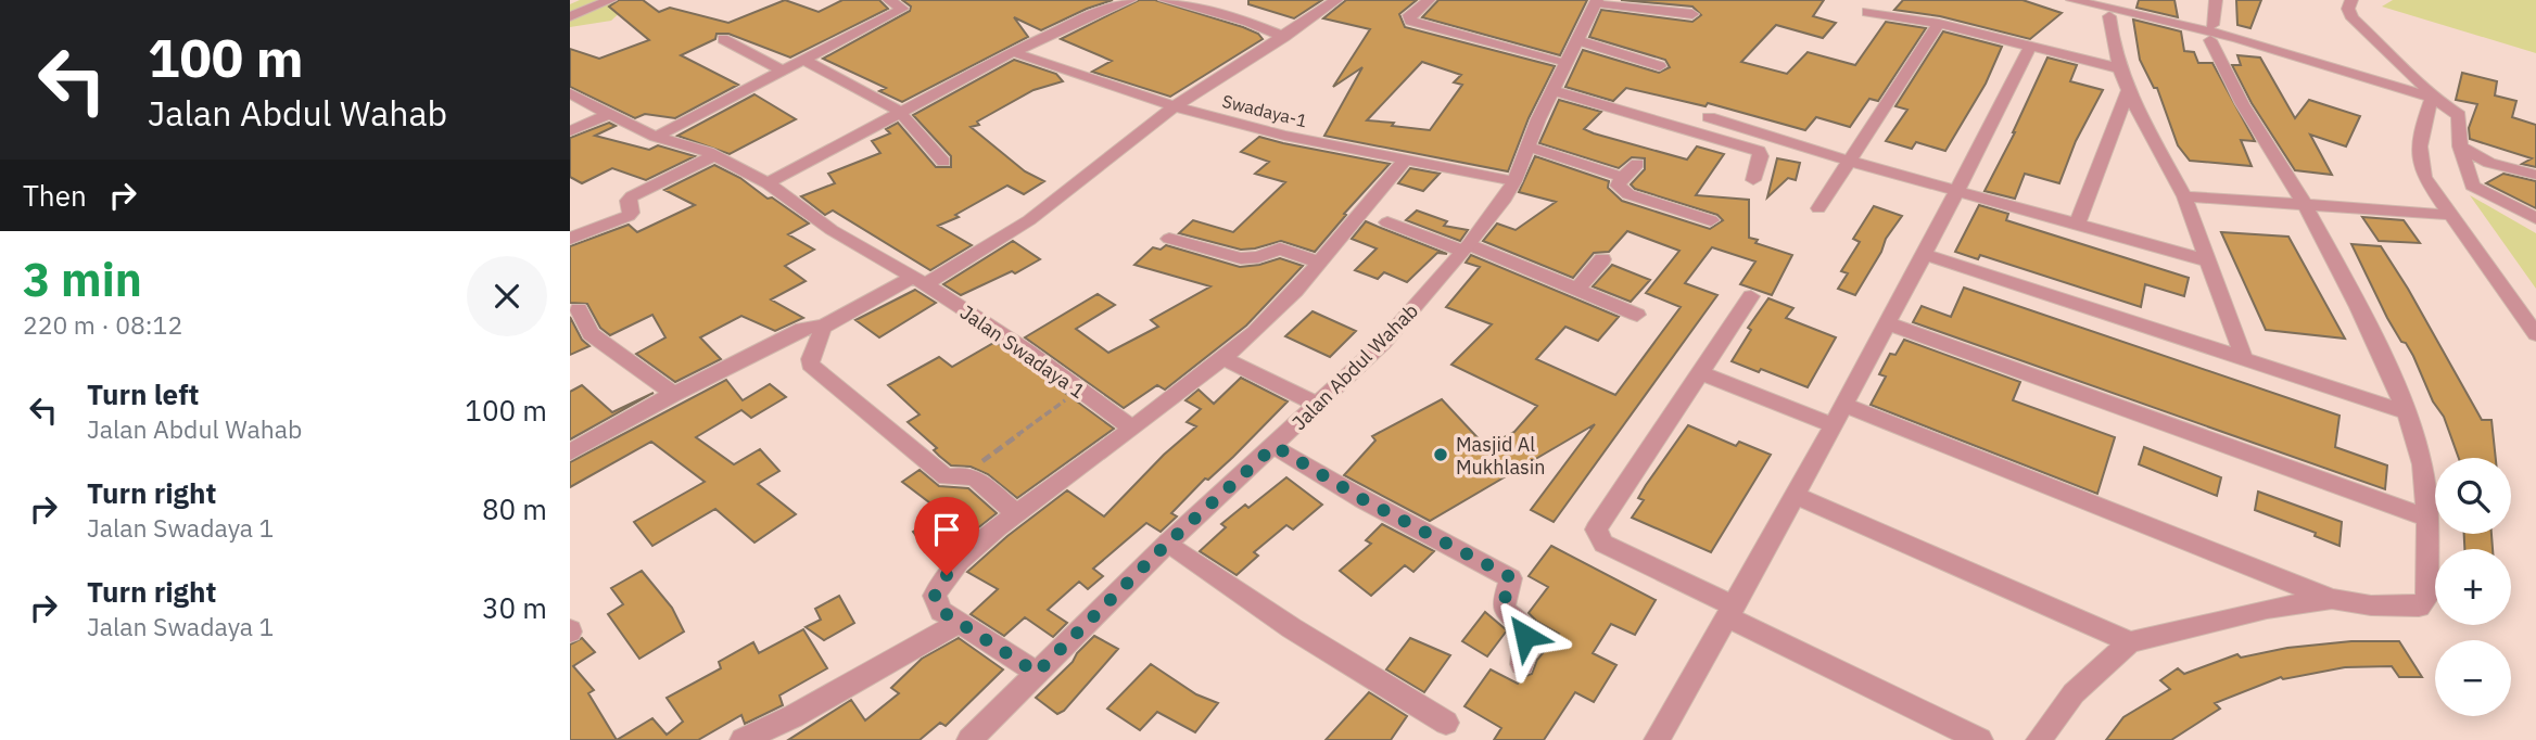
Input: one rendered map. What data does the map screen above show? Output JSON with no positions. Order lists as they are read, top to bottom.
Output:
{
  "streets": {
    "street": ["Swadaya-1", "Jalan Swadaya 1", "Jalan Abdul Wahab"]
  },
  "crossings": [
    ["Swadaya-1", "Jalan Abdul Wahab"]
  ],
  "places": ["Masjid Al Mukhlasin"],
  "page": {
    "turn": ["100 m", "Jalan Abdul Wahab"],
    "then": "Then",
    "heading": ["3 min", "220 m · 08:12"],
    "list": [
      {
        "name": "Turn left",
        "note": "Jalan Abdul Wahab",
        "value": "100 m"
      },
      {
        "name": "Turn right",
        "note": "Jalan Swadaya 1",
        "value": "80 m"
      },
      {
        "name": "Turn right",
        "note": "Jalan Swadaya 1",
        "value": "30 m"
      }
    ],
    "map_buttons": ["+", "−"]
  }
}
